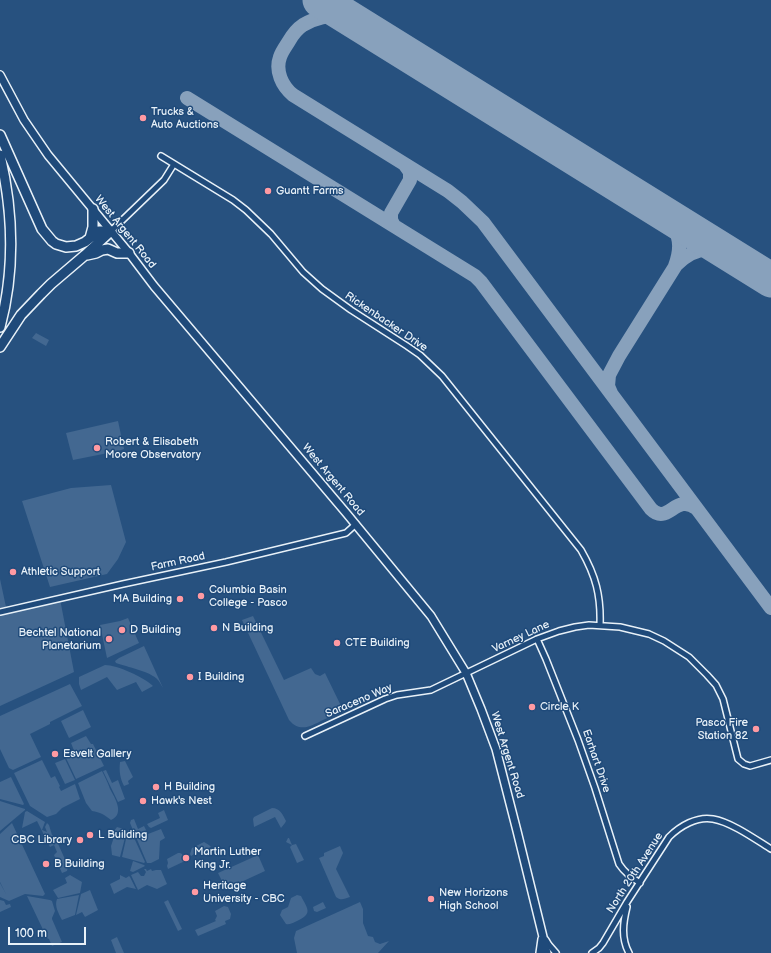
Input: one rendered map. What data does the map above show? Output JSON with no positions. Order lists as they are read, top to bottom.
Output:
{
  "streets": {
    "main road": ["West Argent Road"],
    "street": [
      "Rickenbacker Drive",
      "Farm Road",
      "Varney Lane",
      "Saraceno Way",
      "Earhart Drive",
      "North 20th Avenue"
    ]
  },
  "crossings": [
    ["West Argent Road", "Farm Road"],
    ["West Argent Road", "Varney Lane"],
    ["West Argent Road", "Saraceno Way"],
    ["Rickenbacker Drive", "Varney Lane"],
    ["Varney Lane", "Saraceno Way"],
    ["Varney Lane", "Earhart Drive"],
    ["Earhart Drive", "North 20th Avenue"]
  ],
  "places": [
    "Trucks & Auto Auctions",
    "Guantt Farms",
    "Robert & Elisabeth Moore Observatory",
    "Athletic Support",
    "Columbia Basin College - Pasco",
    "MA Building",
    "N Building",
    "D Building",
    "Bechtel National Planetarium",
    "CTE Building",
    "I Building",
    "Circle K",
    "Pasco Fire Station 82",
    "Esvelt Gallery",
    "H Building",
    "Hawk's Nest",
    "L Building",
    "CBC Library",
    "Martin Luther King Jr.",
    "B Building",
    "Heritage University - CBC",
    "New Horizons High School"
  ],
  "scale_bar": "100 m"
}
